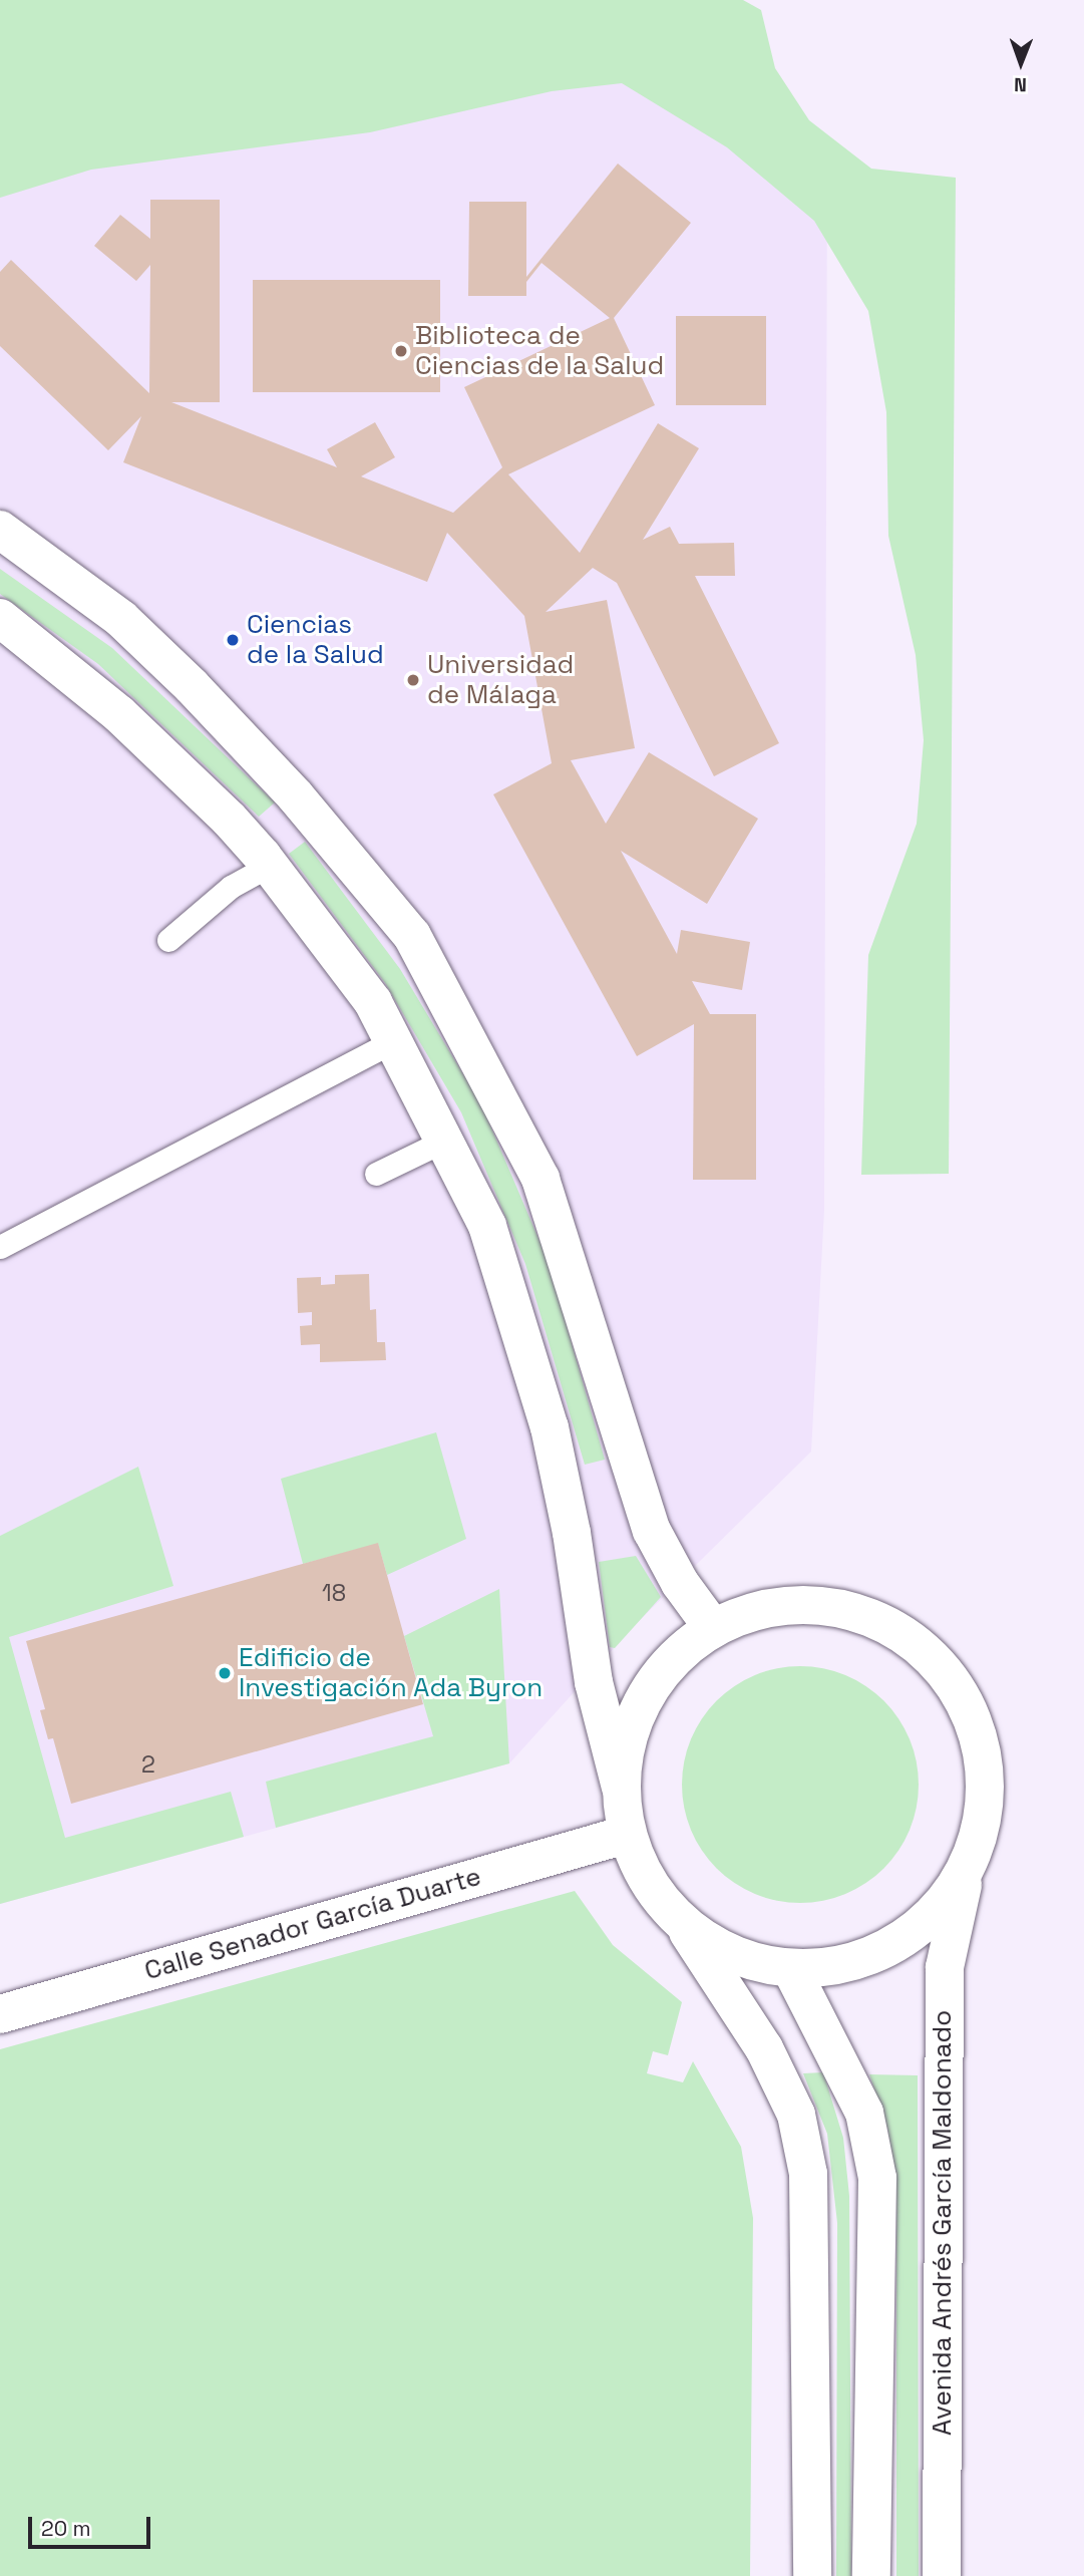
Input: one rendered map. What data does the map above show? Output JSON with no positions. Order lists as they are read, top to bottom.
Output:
{
  "streets": {
    "street": ["Calle Senador García Duarte", "Avenida Andrés García Maldonado"]
  },
  "places": [
    "Biblioteca de Ciencias de la Salud",
    "Ciencias de la Salud",
    "Universidad de Málaga",
    "Edificio de Investigación Ada Byron"
  ],
  "house_numbers": ["18", "2"],
  "scale_bar": "20 m",
  "north": "bottom"
}
